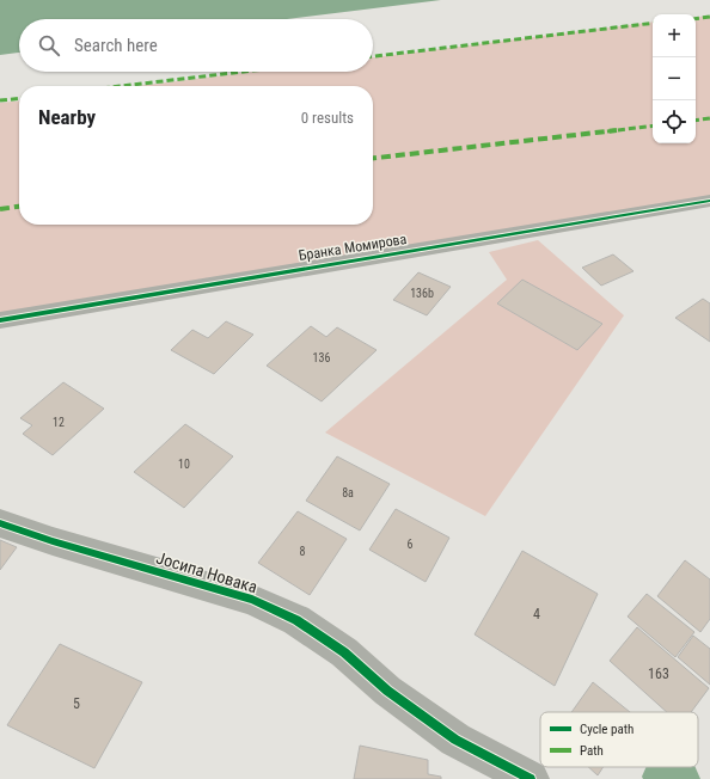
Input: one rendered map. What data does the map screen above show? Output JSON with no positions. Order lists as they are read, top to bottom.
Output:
{
  "streets": {
    "street": ["Бранка Момирова", "Јосипа Новака"]
  },
  "house_numbers": [
    "136b",
    "136",
    "12",
    "10",
    "8a",
    "6",
    "8",
    "4",
    "163",
    "5"
  ],
  "legend": ["Cycle path", "Path"],
  "page": {
    "map_buttons": ["+", "−"],
    "search": "Search here",
    "heading": ["Nearby", "0 results"]
  }
}
